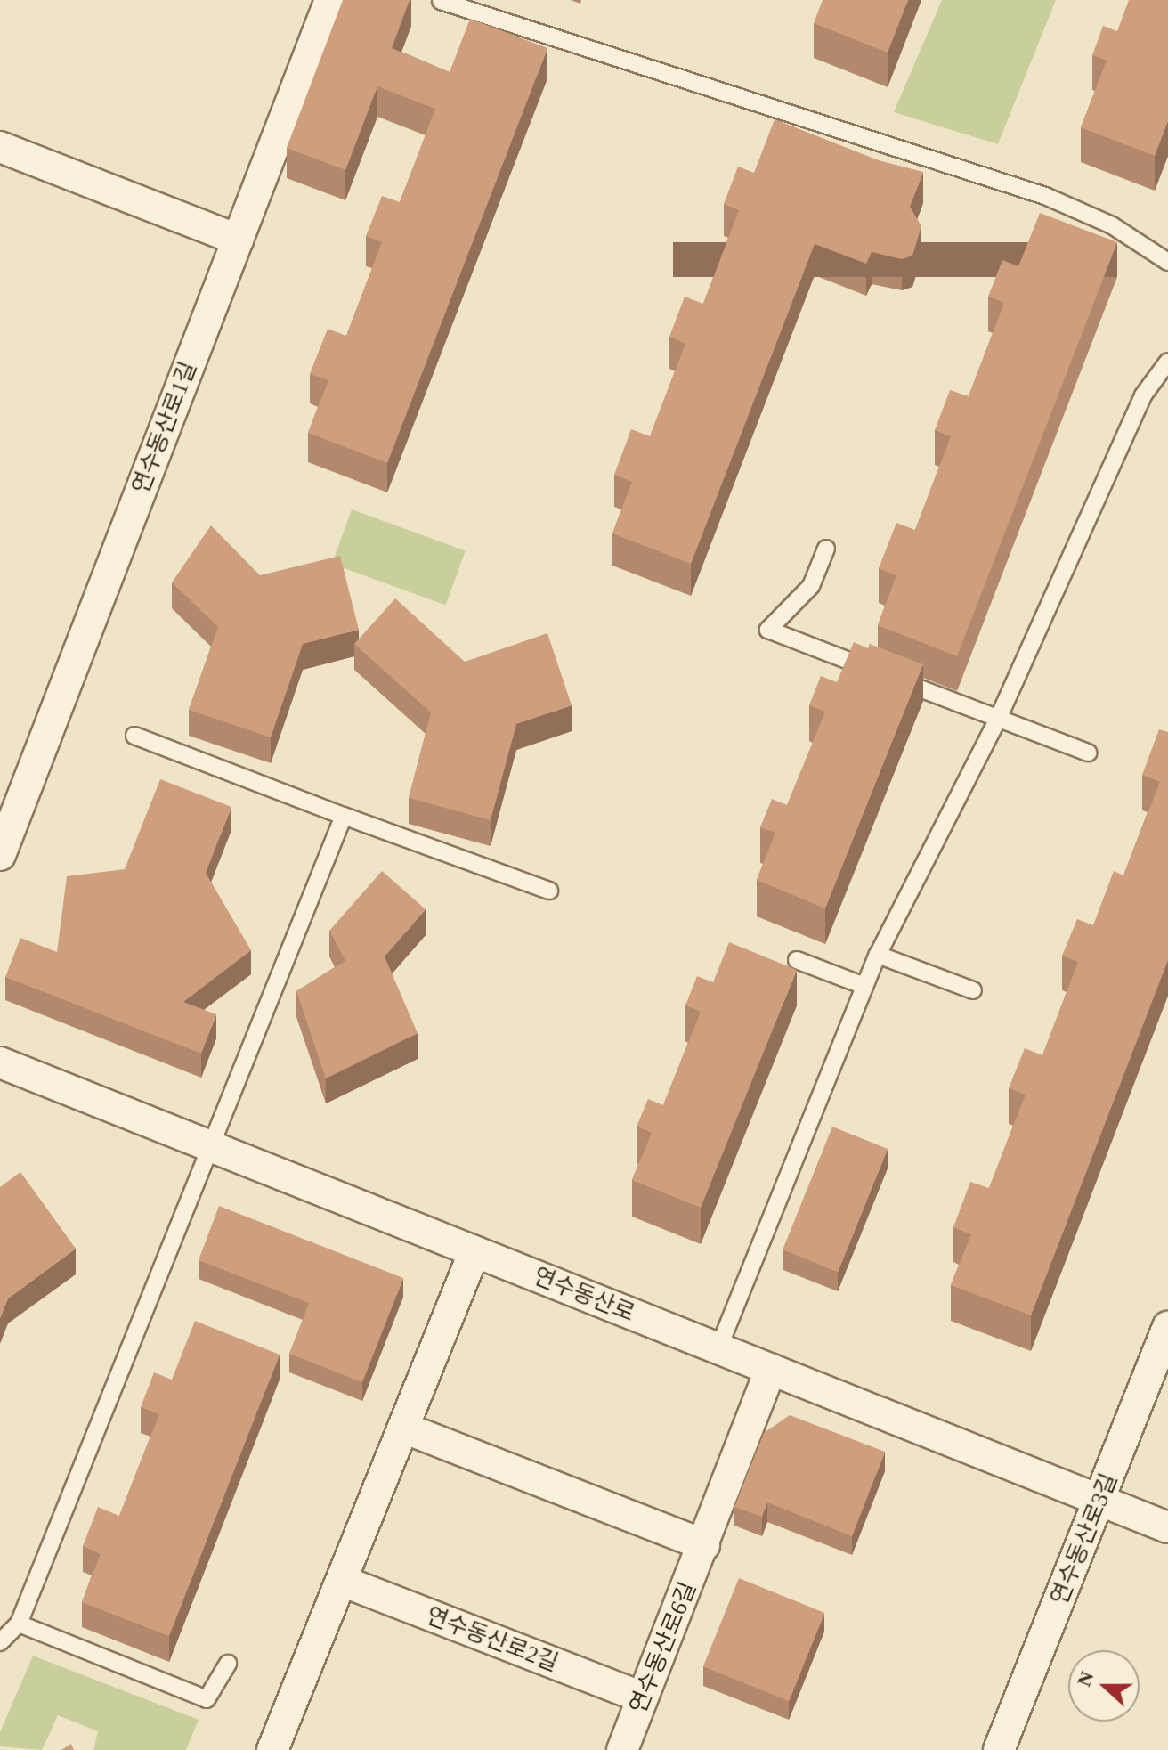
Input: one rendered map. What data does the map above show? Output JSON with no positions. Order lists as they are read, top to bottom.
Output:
{
  "streets": {
    "street": [
      "연수동산로1길",
      "연수동산로",
      "연수동산로3길",
      "연수동산로2길",
      "연수동산로6길"
    ]
  },
  "crossings": [
    ["연수동산로", "연수동산로3길"],
    ["연수동산로", "연수동산로6길"],
    ["연수동산로2길", "연수동산로6길"]
  ],
  "north": "left"
}
